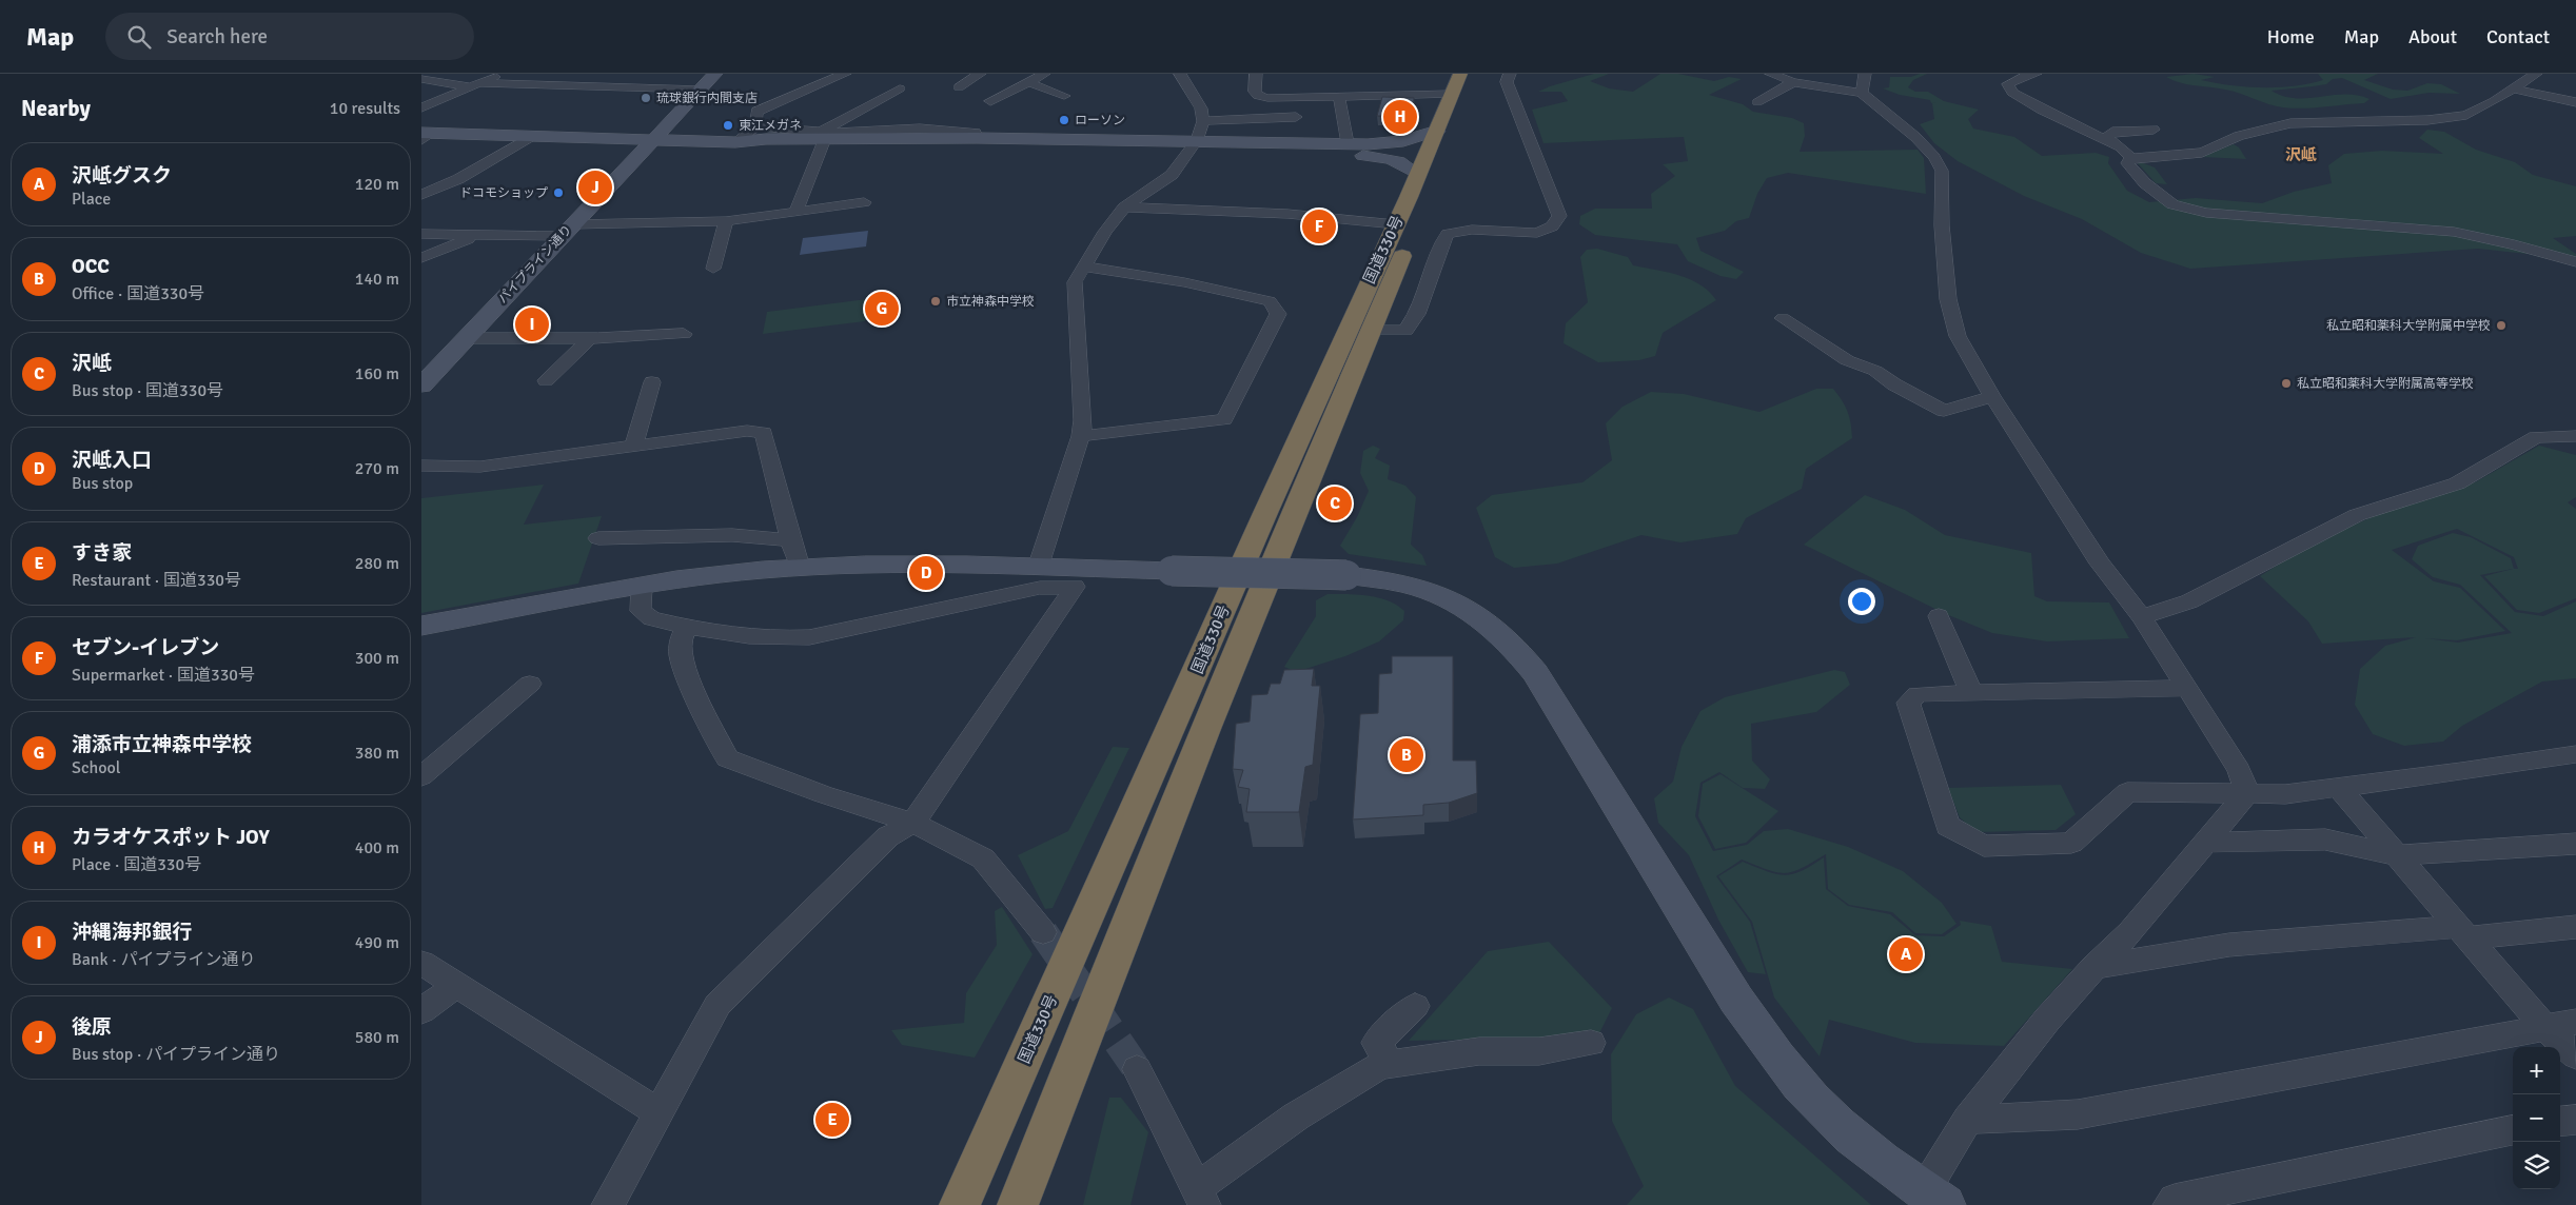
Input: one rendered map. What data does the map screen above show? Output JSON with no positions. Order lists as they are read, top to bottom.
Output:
{
  "streets": {
    "highway": ["国道330号"],
    "street": ["パイプライン通り"]
  },
  "districts": ["沢岻"],
  "places": [
    "琉球銀行内間支店",
    "ローソン",
    "東江メガネ",
    "ドコモショップ",
    "市立神森中学校",
    "私立昭和薬科大学附属中学校",
    "私立昭和薬科大学附属高等学校"
  ],
  "page": {
    "header": "Map",
    "search": "Search here",
    "nav": [
      "Home",
      "Map",
      "About",
      "Contact"
    ],
    "heading": ["Nearby", "10 results"],
    "pins": [
      "H",
      "J",
      "F",
      "G",
      "I",
      "C",
      "D",
      "B",
      "A",
      "E"
    ],
    "list": [
      {
        "mark": "A",
        "name": "沢岻グスク",
        "note": "Place",
        "value": "120 m"
      },
      {
        "mark": "B",
        "name": "OCC",
        "note": "Office · 国道330号",
        "value": "140 m"
      },
      {
        "mark": "C",
        "name": "沢岻",
        "note": "Bus stop · 国道330号",
        "value": "160 m"
      },
      {
        "mark": "D",
        "name": "沢岻入口",
        "note": "Bus stop",
        "value": "270 m"
      },
      {
        "mark": "E",
        "name": "すき家",
        "note": "Restaurant · 国道330号",
        "value": "280 m"
      },
      {
        "mark": "F",
        "name": "セブン-イレブン",
        "note": "Supermarket · 国道330号",
        "value": "300 m"
      },
      {
        "mark": "G",
        "name": "浦添市立神森中学校",
        "note": "School",
        "value": "380 m"
      },
      {
        "mark": "H",
        "name": "カラオケスポット JOY",
        "note": "Place · 国道330号",
        "value": "400 m"
      },
      {
        "mark": "I",
        "name": "沖縄海邦銀行",
        "note": "Bank · パイプライン通り",
        "value": "490 m"
      },
      {
        "mark": "J",
        "name": "後原",
        "note": "Bus stop · パイプライン通り",
        "value": "580 m"
      }
    ],
    "map_buttons": ["+", "−"]
  }
}
